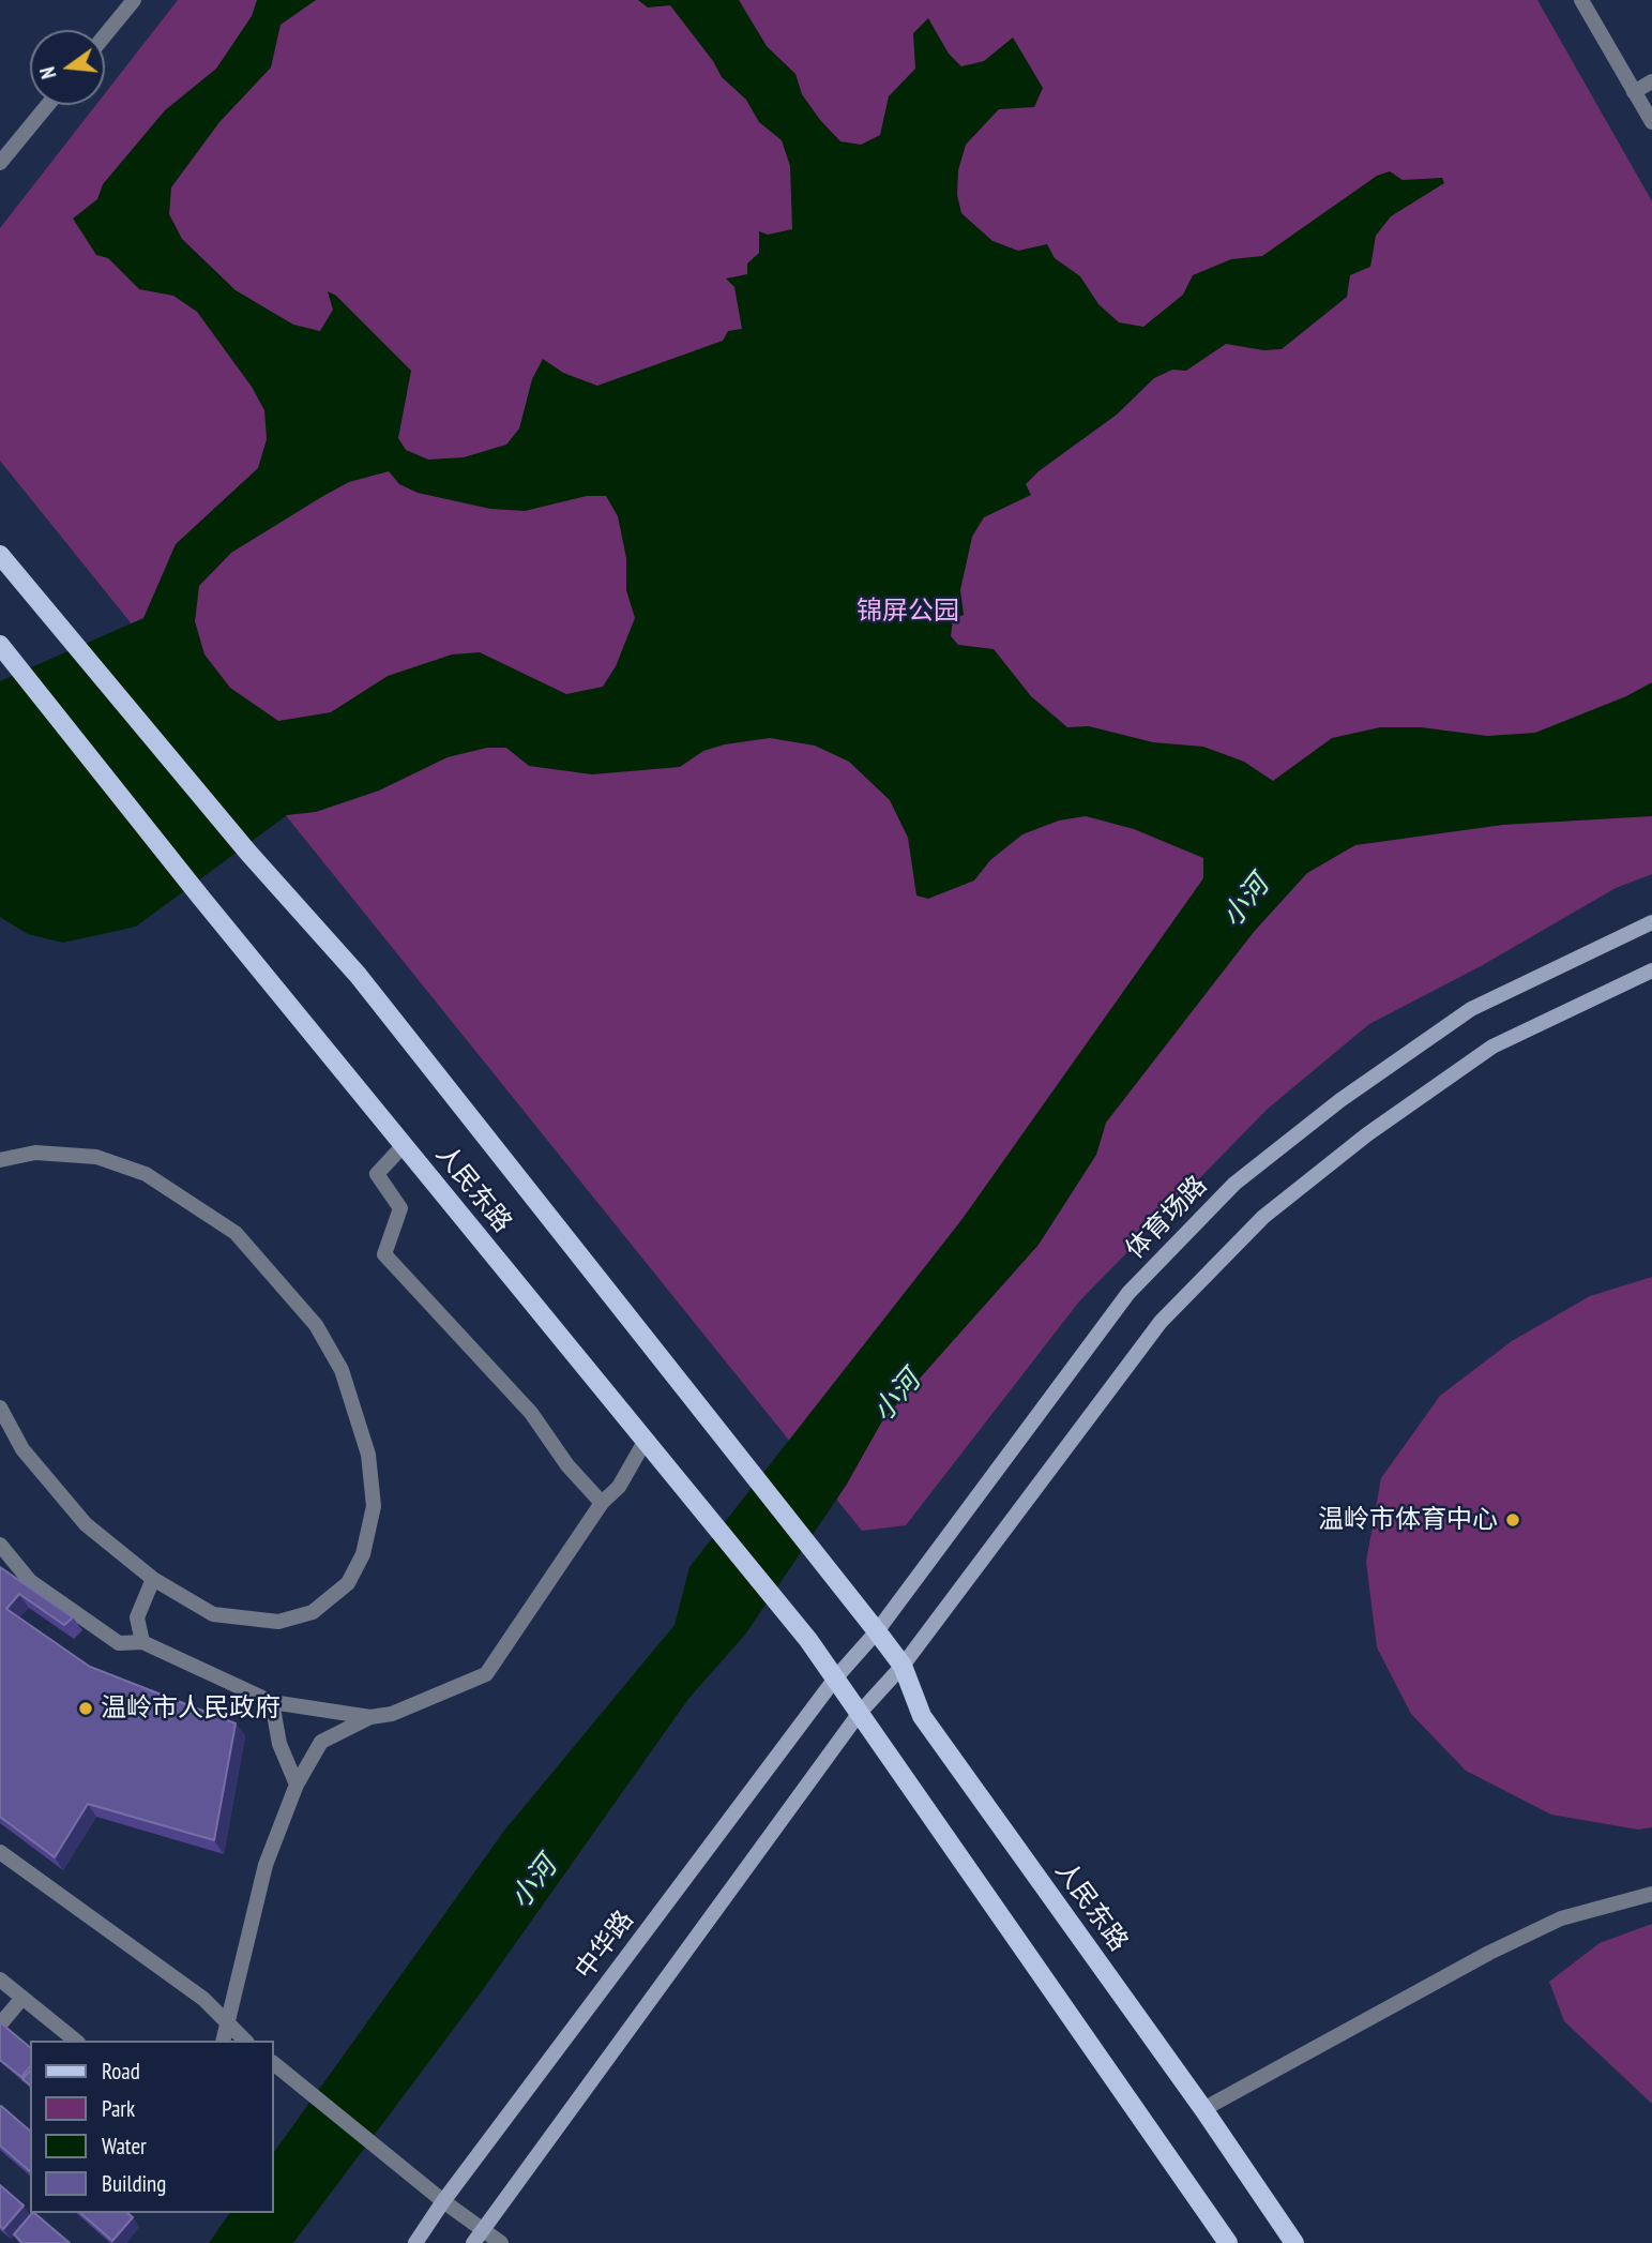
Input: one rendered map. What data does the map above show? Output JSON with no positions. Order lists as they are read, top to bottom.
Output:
{
  "streets": {
    "main road": ["人民东路", "体育场路", "中华路"]
  },
  "crossings": [
    ["人民东路", "体育场路"],
    ["人民东路", "中华路"],
    ["体育场路", "中华路"]
  ],
  "water": ["小河"],
  "parks": ["锦屏公园"],
  "places": ["温岭市体育中心", "温岭市人民政府"],
  "legend": [
    "Road",
    "Park",
    "Water",
    "Building"
  ],
  "north": "left"
}
